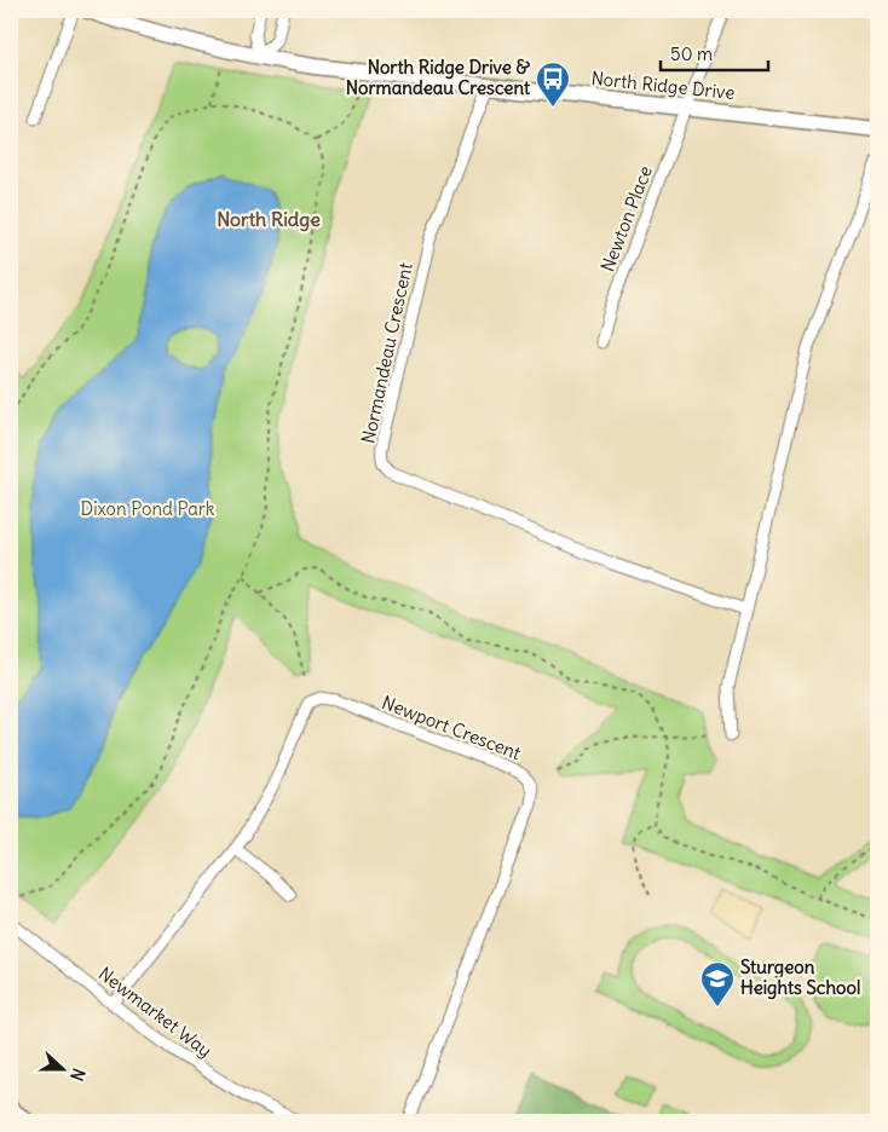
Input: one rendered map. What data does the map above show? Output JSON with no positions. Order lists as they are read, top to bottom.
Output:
{
  "streets": {
    "street": [
      "North Ridge Drive",
      "Newton Place",
      "Normandeau Crescent",
      "Newport Crescent",
      "Newmarket Way"
    ]
  },
  "crossings": [
    ["North Ridge Drive", "Newton Place"],
    ["North Ridge Drive", "Normandeau Crescent"],
    ["Newport Crescent", "Newmarket Way"]
  ],
  "districts": ["North Ridge"],
  "parks": ["Dixon Pond Park"],
  "places": {
    "bus stop": ["North Ridge Drive & Normandeau Crescent"],
    "school or university": ["Sturgeon Heights School"]
  },
  "scale_bar": "50 m",
  "north": "right"
}
